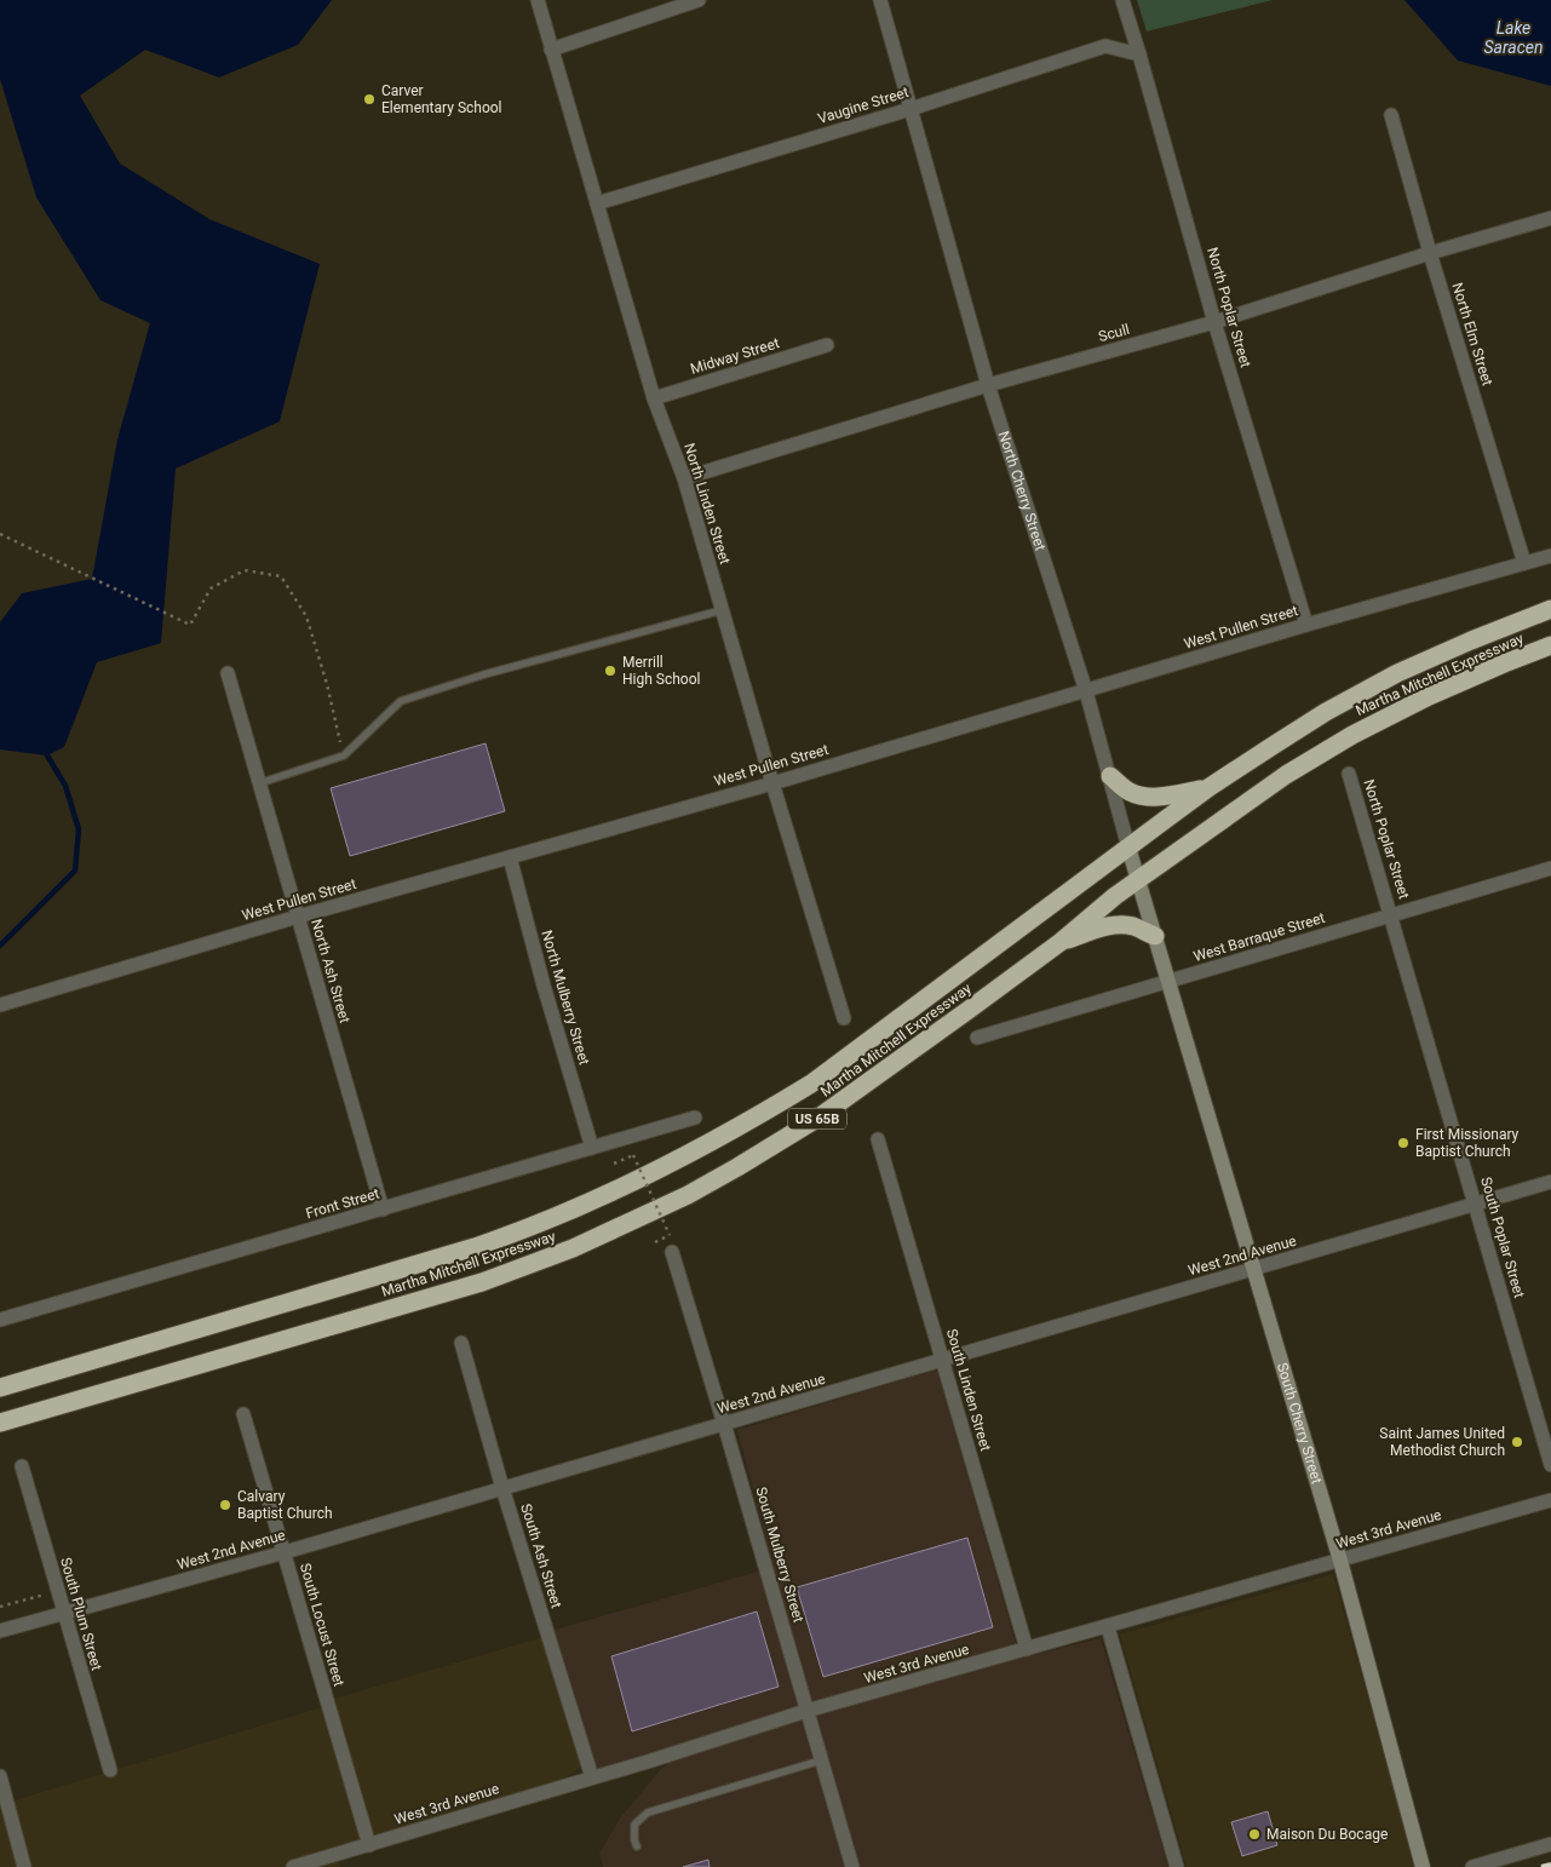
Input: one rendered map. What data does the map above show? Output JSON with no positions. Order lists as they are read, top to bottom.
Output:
{
  "streets": {
    "highway": ["Martha Mitchell Expressway", "US 65B"],
    "main road": ["North Cherry Street", "South Cherry Street"],
    "street": [
      "Vaugine Street",
      "North Poplar Street",
      "Scull",
      "North Elm Street",
      "Midway Street",
      "North Linden Street",
      "West Pullen Street",
      "West Barraque Street",
      "North Ash Street",
      "North Mulberry Street",
      "Front Street",
      "South Poplar Street",
      "West 2nd Avenue",
      "South Linden Street",
      "West 3rd Avenue",
      "South Mulberry Street",
      "South Ash Street",
      "South Plum Street",
      "South Locust Street"
    ]
  },
  "crossings": [
    ["Vaugine Street", "North Poplar Street"],
    ["Vaugine Street", "North Cherry Street"],
    ["Vaugine Street", "North Linden Street"],
    ["North Poplar Street", "Scull"],
    ["North Poplar Street", "West Pullen Street"],
    ["North Poplar Street", "West Barraque Street"],
    ["North Poplar Street", "South Poplar Street"],
    ["Scull", "North Elm Street"],
    ["Scull", "North Cherry Street"],
    ["Scull", "North Linden Street"],
    ["North Elm Street", "West Pullen Street"],
    ["Midway Street", "North Linden Street"],
    ["North Cherry Street", "West Pullen Street"],
    ["North Cherry Street", "Martha Mitchell Expressway"],
    ["North Cherry Street", "West Barraque Street"],
    ["North Cherry Street", "South Cherry Street"],
    ["North Linden Street", "West Pullen Street"],
    ["West Pullen Street", "North Ash Street"],
    ["West Pullen Street", "North Mulberry Street"],
    ["West Barraque Street", "South Poplar Street"],
    ["West Barraque Street", "South Cherry Street"],
    ["North Ash Street", "Front Street"],
    ["North Mulberry Street", "Front Street"],
    ["South Poplar Street", "West 2nd Avenue"],
    ["West 2nd Avenue", "South Linden Street"],
    ["West 2nd Avenue", "South Cherry Street"],
    ["West 2nd Avenue", "South Mulberry Street"],
    ["West 2nd Avenue", "South Ash Street"],
    ["West 2nd Avenue", "South Plum Street"],
    ["West 2nd Avenue", "South Locust Street"],
    ["South Linden Street", "West 3rd Avenue"],
    ["South Cherry Street", "West 3rd Avenue"],
    ["West 3rd Avenue", "South Mulberry Street"],
    ["West 3rd Avenue", "South Ash Street"],
    ["West 3rd Avenue", "South Locust Street"]
  ],
  "water": ["Lake Saracen"],
  "places": [
    "Carver Elementary School",
    "Merrill High School",
    "First Missionary Baptist Church",
    "Saint James United Methodist Church",
    "Calvary Baptist Church",
    "Maison Du Bocage"
  ]
}
